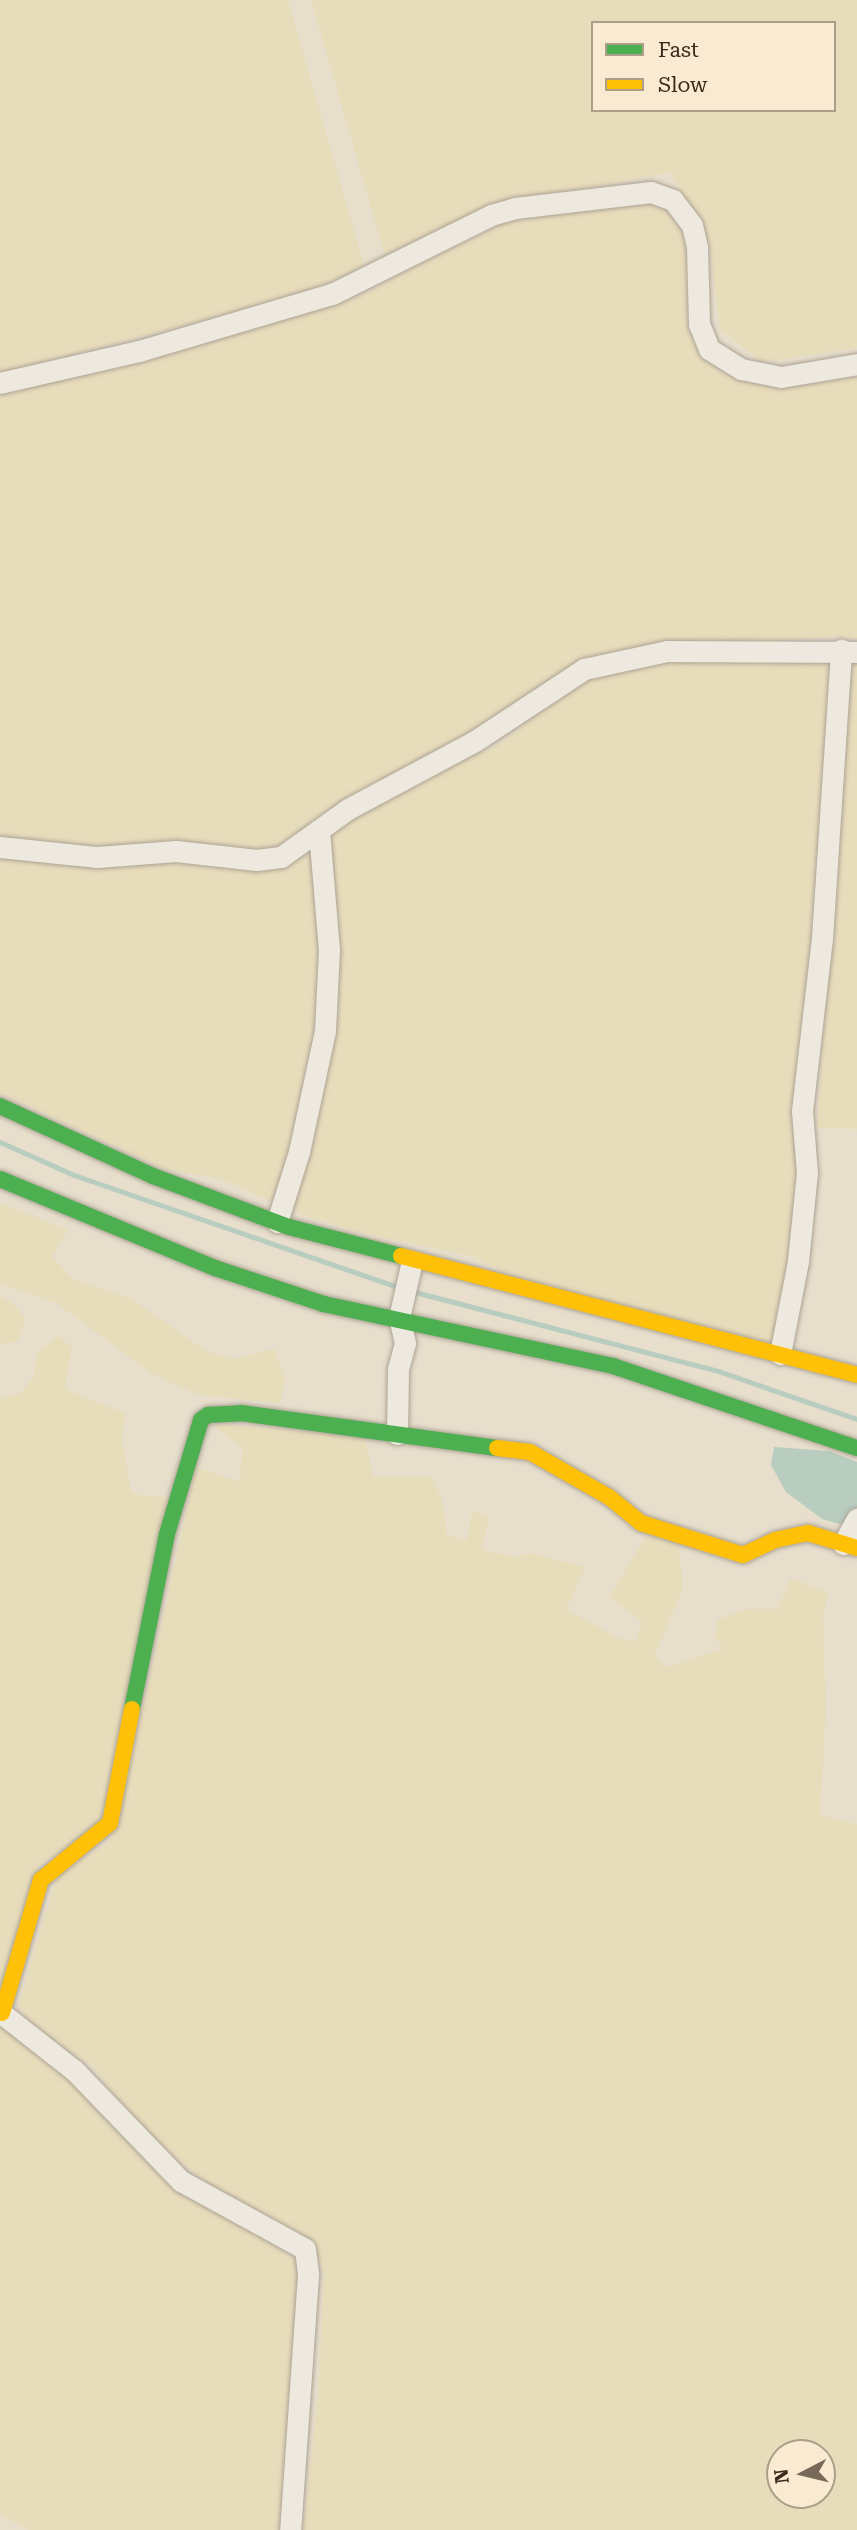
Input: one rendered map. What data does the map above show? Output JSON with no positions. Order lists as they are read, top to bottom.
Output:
{
  "legend": ["Fast", "Slow"],
  "north": "left"
}
